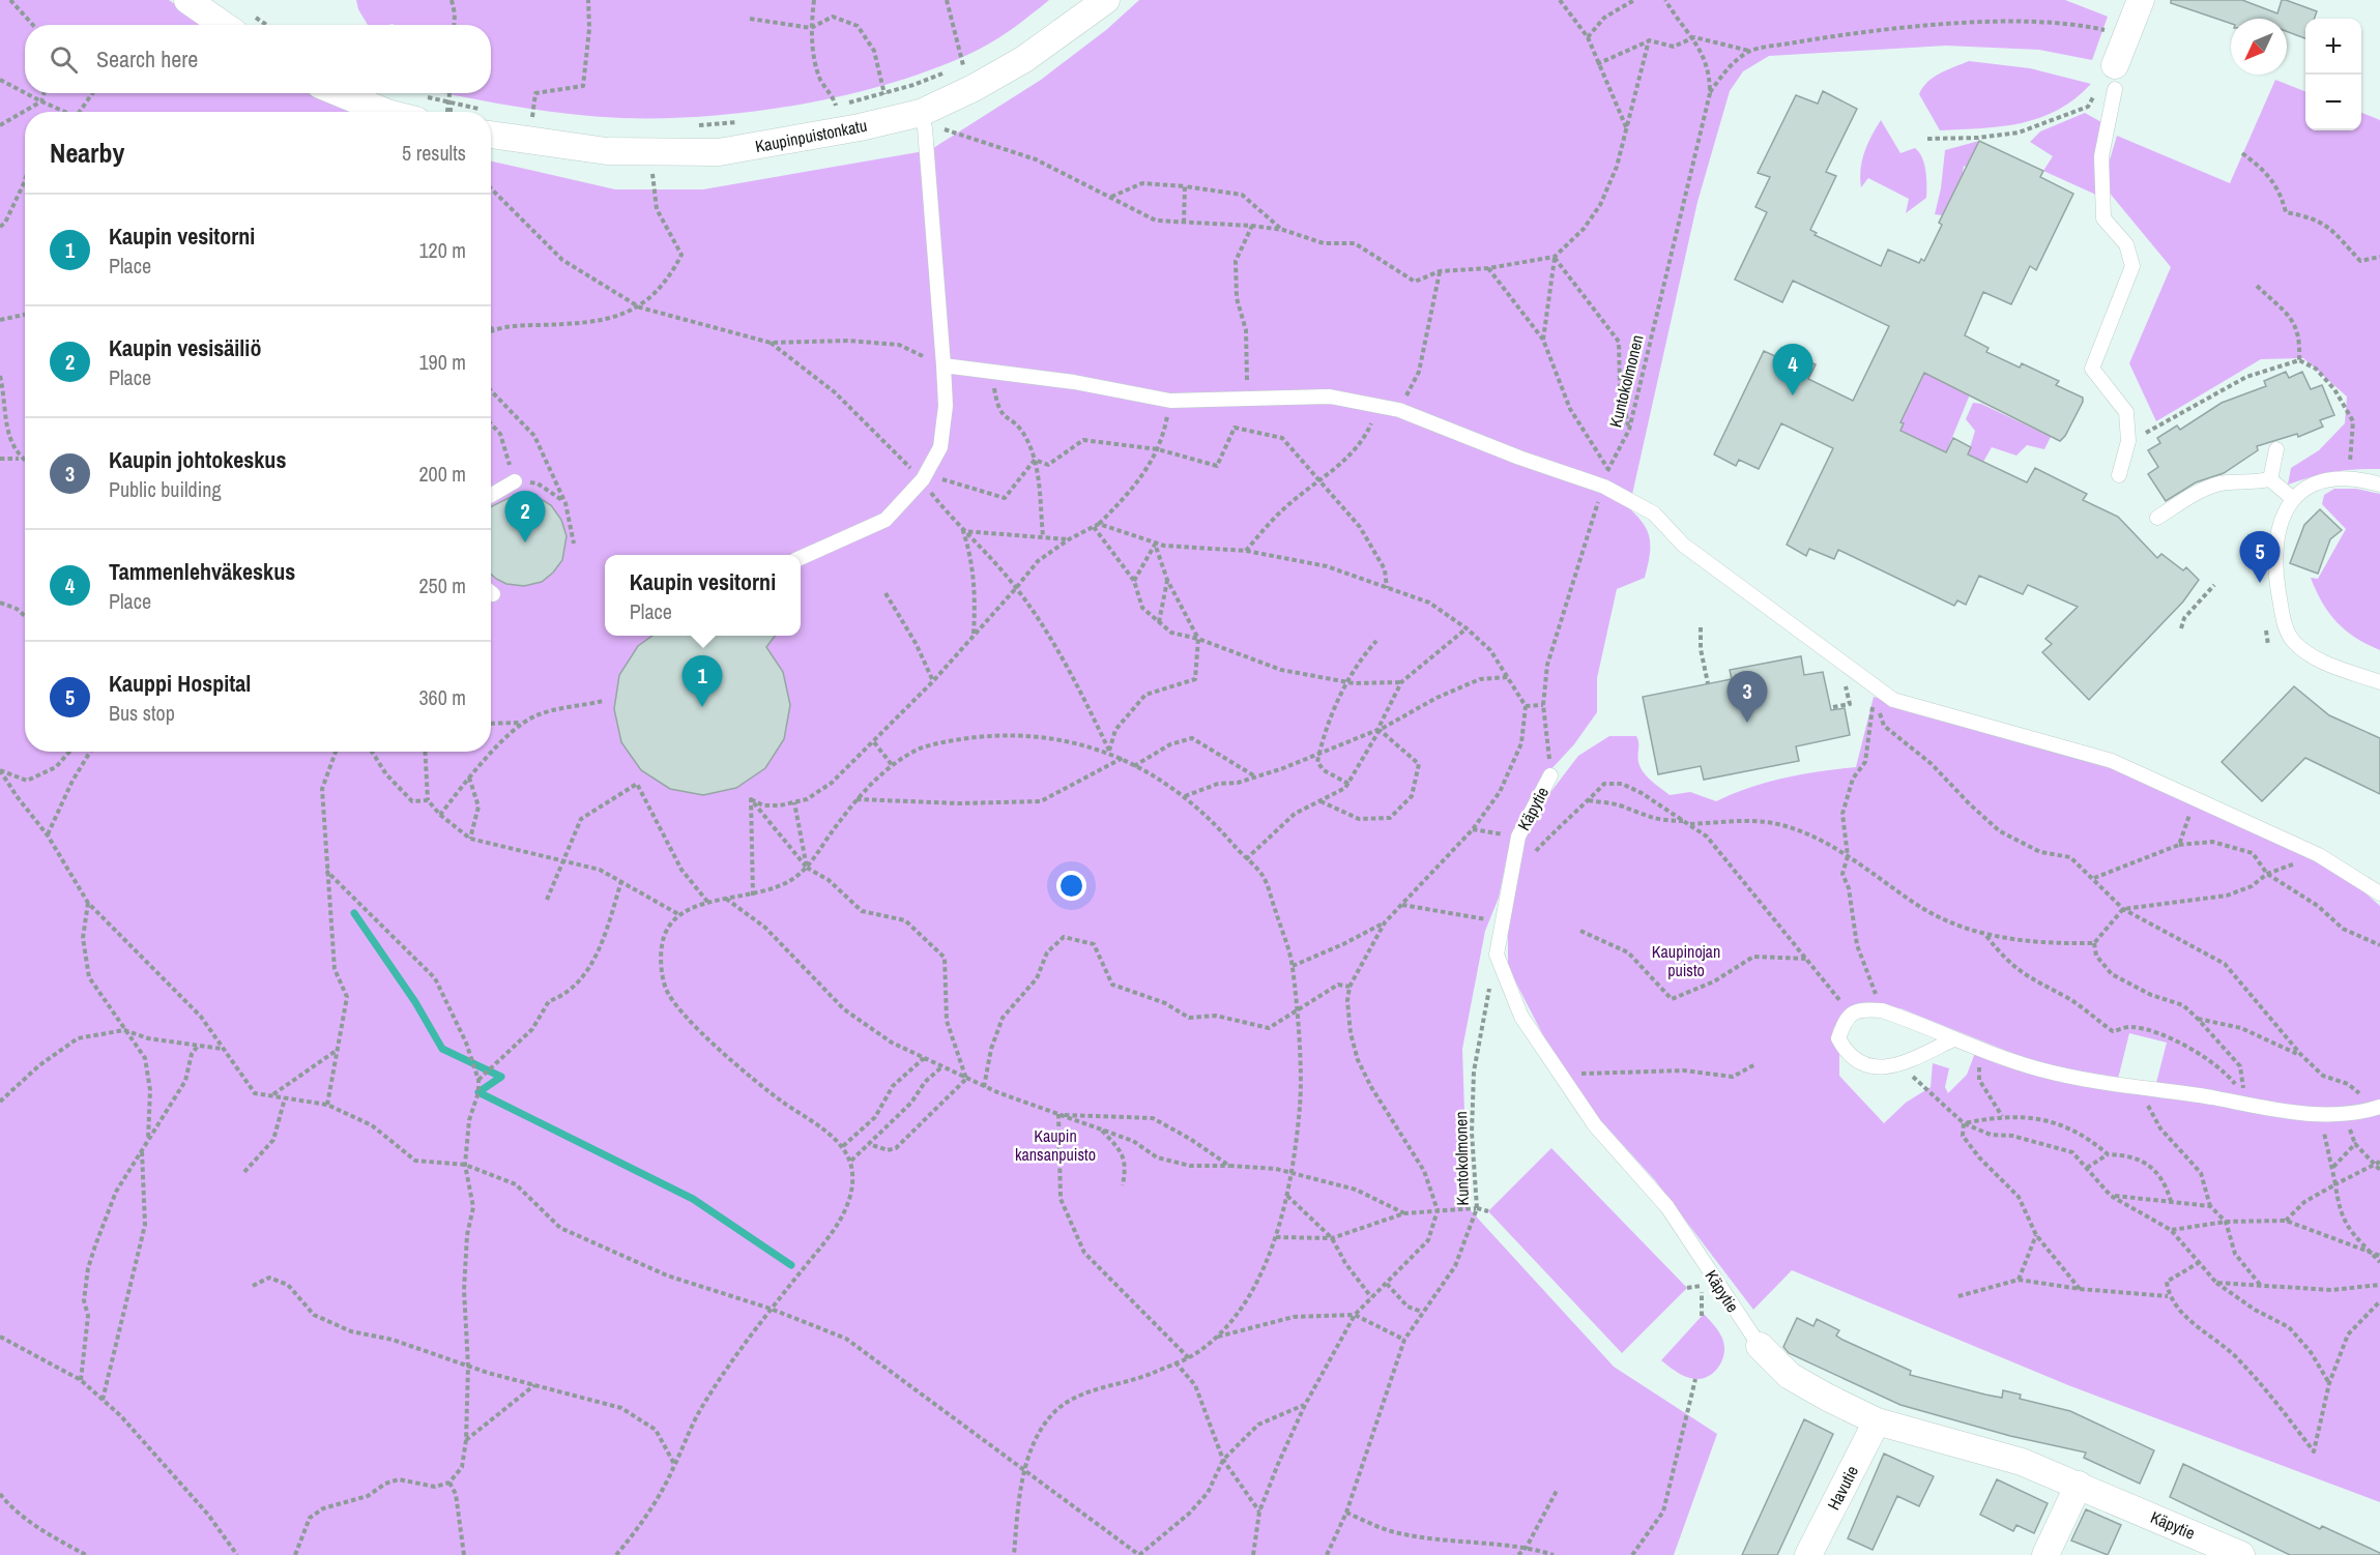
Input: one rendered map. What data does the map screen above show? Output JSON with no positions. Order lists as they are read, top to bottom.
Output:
{
  "streets": {
    "street": ["Kaupinpuistonkatu", "Käpytie", "Havutie"],
    "path": ["Kuntokolmonen"]
  },
  "crossings": [
    ["Kuntokolmonen", "Käpytie"],
    ["Käpytie", "Havutie"]
  ],
  "parks": ["Kaupinojan puisto", "Kaupin kansanpuisto"],
  "north": "bottom left",
  "page": {
    "map_buttons": ["+", "−"],
    "search": "Search here",
    "heading": ["Nearby", "5 results"],
    "list": [
      {
        "mark": "1",
        "name": "Kaupin vesitorni",
        "note": "Place",
        "value": "120 m"
      },
      {
        "mark": "2",
        "name": "Kaupin vesisäiliö",
        "note": "Place",
        "value": "190 m"
      },
      {
        "mark": "3",
        "name": "Kaupin johtokeskus",
        "note": "Public building",
        "value": "200 m"
      },
      {
        "mark": "4",
        "name": "Tammenlehväkeskus",
        "note": "Place",
        "value": "250 m"
      },
      {
        "mark": "5",
        "name": "Kauppi Hospital",
        "note": "Bus stop",
        "value": "360 m"
      }
    ],
    "pins": [
      "4",
      "2",
      "5",
      "1",
      "3"
    ],
    "popup": ["Kaupin vesitorni", "Place"]
  }
}
